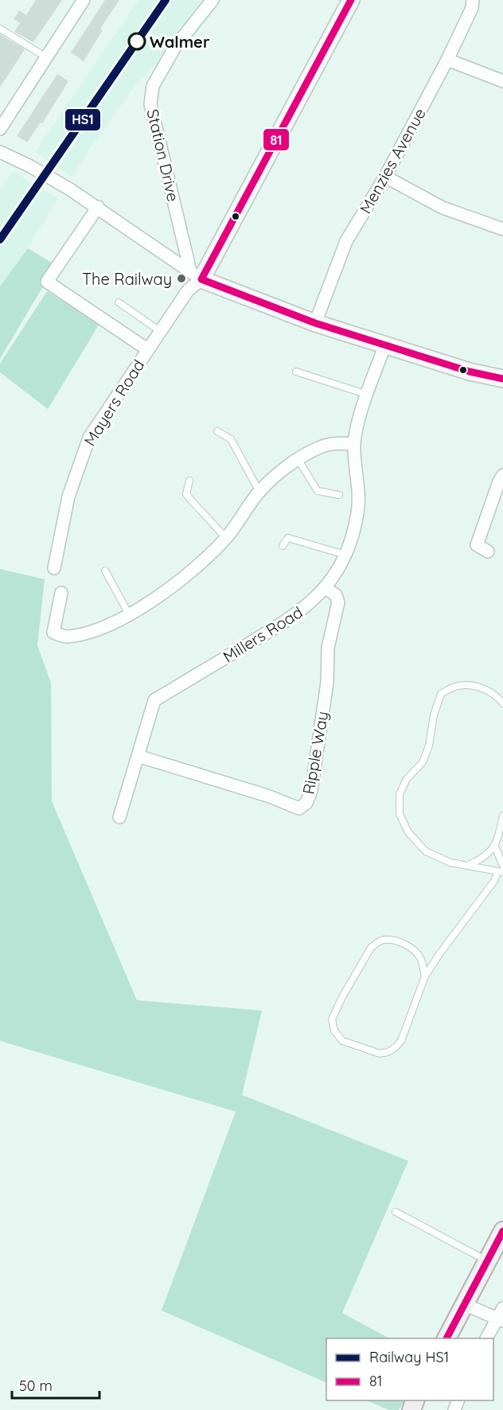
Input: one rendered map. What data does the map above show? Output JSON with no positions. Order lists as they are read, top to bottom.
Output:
{
  "streets": {
    "street": [
      "Station Drive",
      "Menzies Avenue",
      "Mayers Road",
      "Millers Road",
      "Ripple Way"
    ]
  },
  "crossings": [
    ["Station Drive", "Mayers Road"],
    ["Millers Road", "Ripple Way"]
  ],
  "places": ["Walmer", "The Railway"],
  "lines": ["rail line HS1", "transit line 81"],
  "legend": ["Railway HS1", "81"],
  "scale_bar": "50 m"
}
